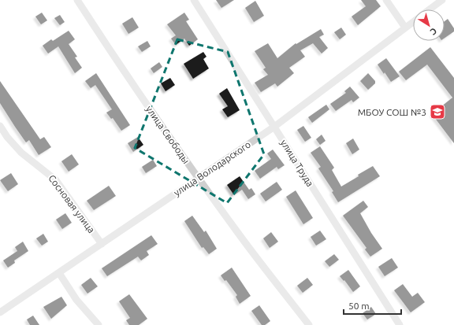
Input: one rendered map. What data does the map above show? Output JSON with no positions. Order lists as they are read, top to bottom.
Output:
{
  "streets": {
    "street": [
      "улица Свободы",
      "улица Труда",
      "улица Володарского",
      "Сосновая улица"
    ]
  },
  "crossings": [
    ["улица Свободы", "улица Володарского"],
    ["улица Труда", "улица Володарского"],
    ["улица Володарского", "Сосновая улица"]
  ],
  "places": {
    "school or university": ["МБОУ СОШ №3"]
  },
  "scale_bar": "50 m",
  "north": "bottom right"
}
